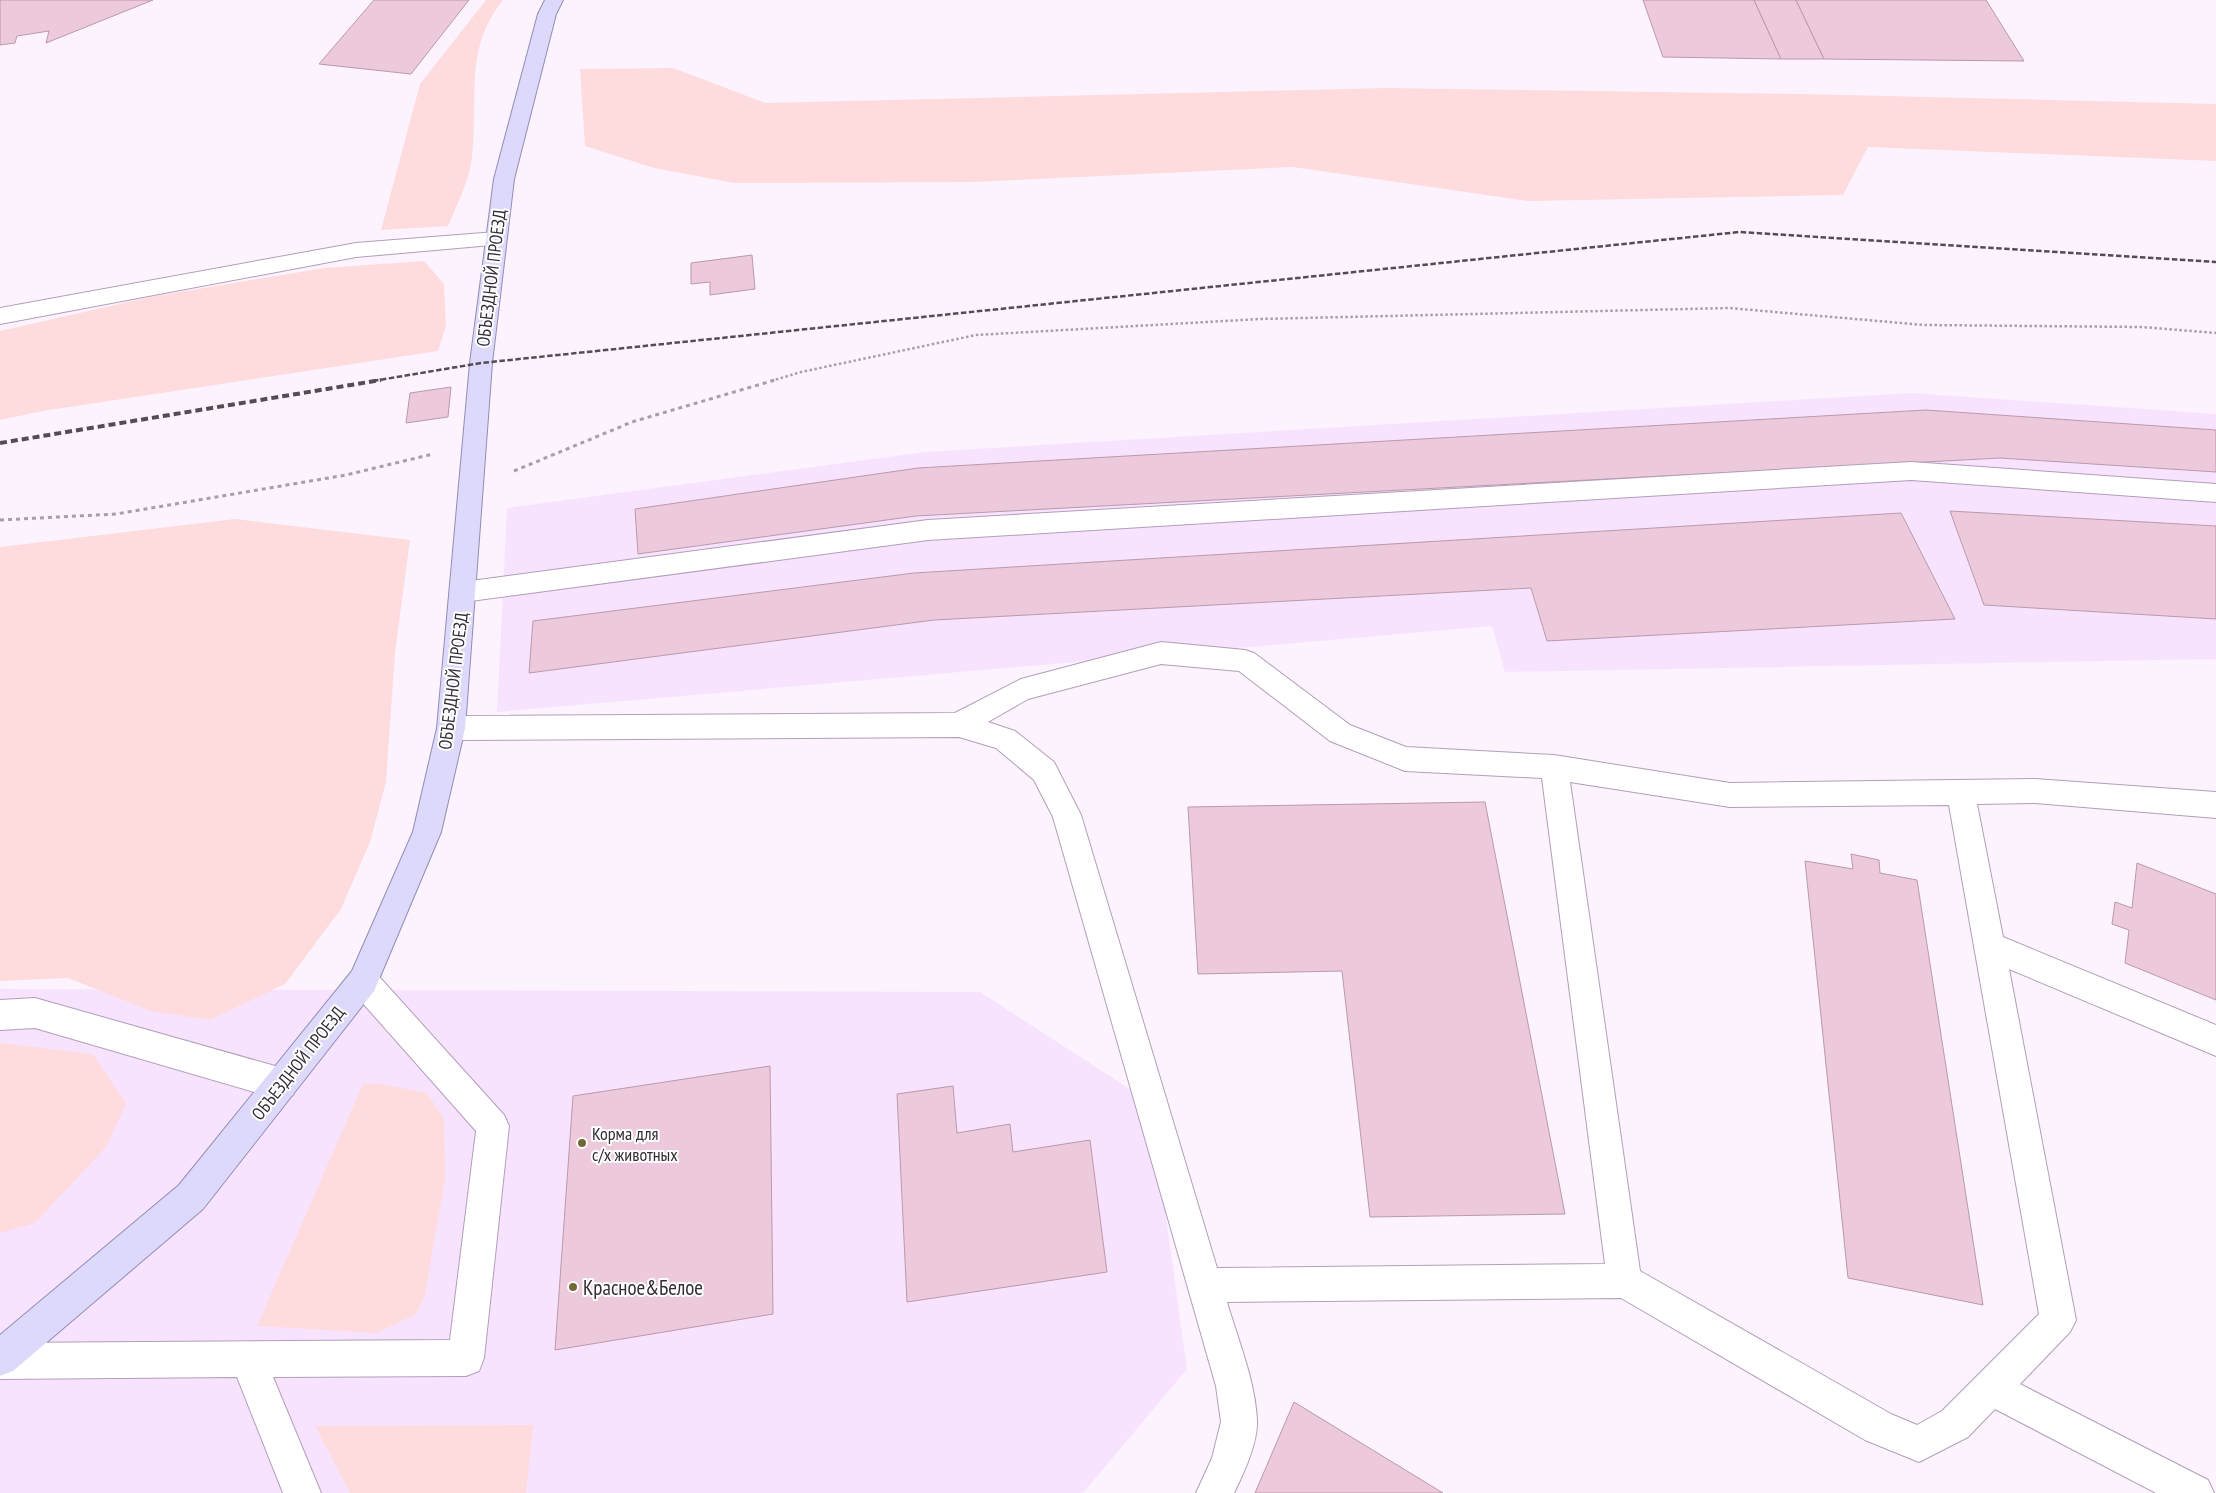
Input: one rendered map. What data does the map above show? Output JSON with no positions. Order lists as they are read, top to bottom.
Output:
{
  "streets": {
    "main road": ["ОБЪЕЗДНОЙ ПРОЕЗД"]
  },
  "places": ["Корма для с/х животных", "Красное&Белое"]
}
